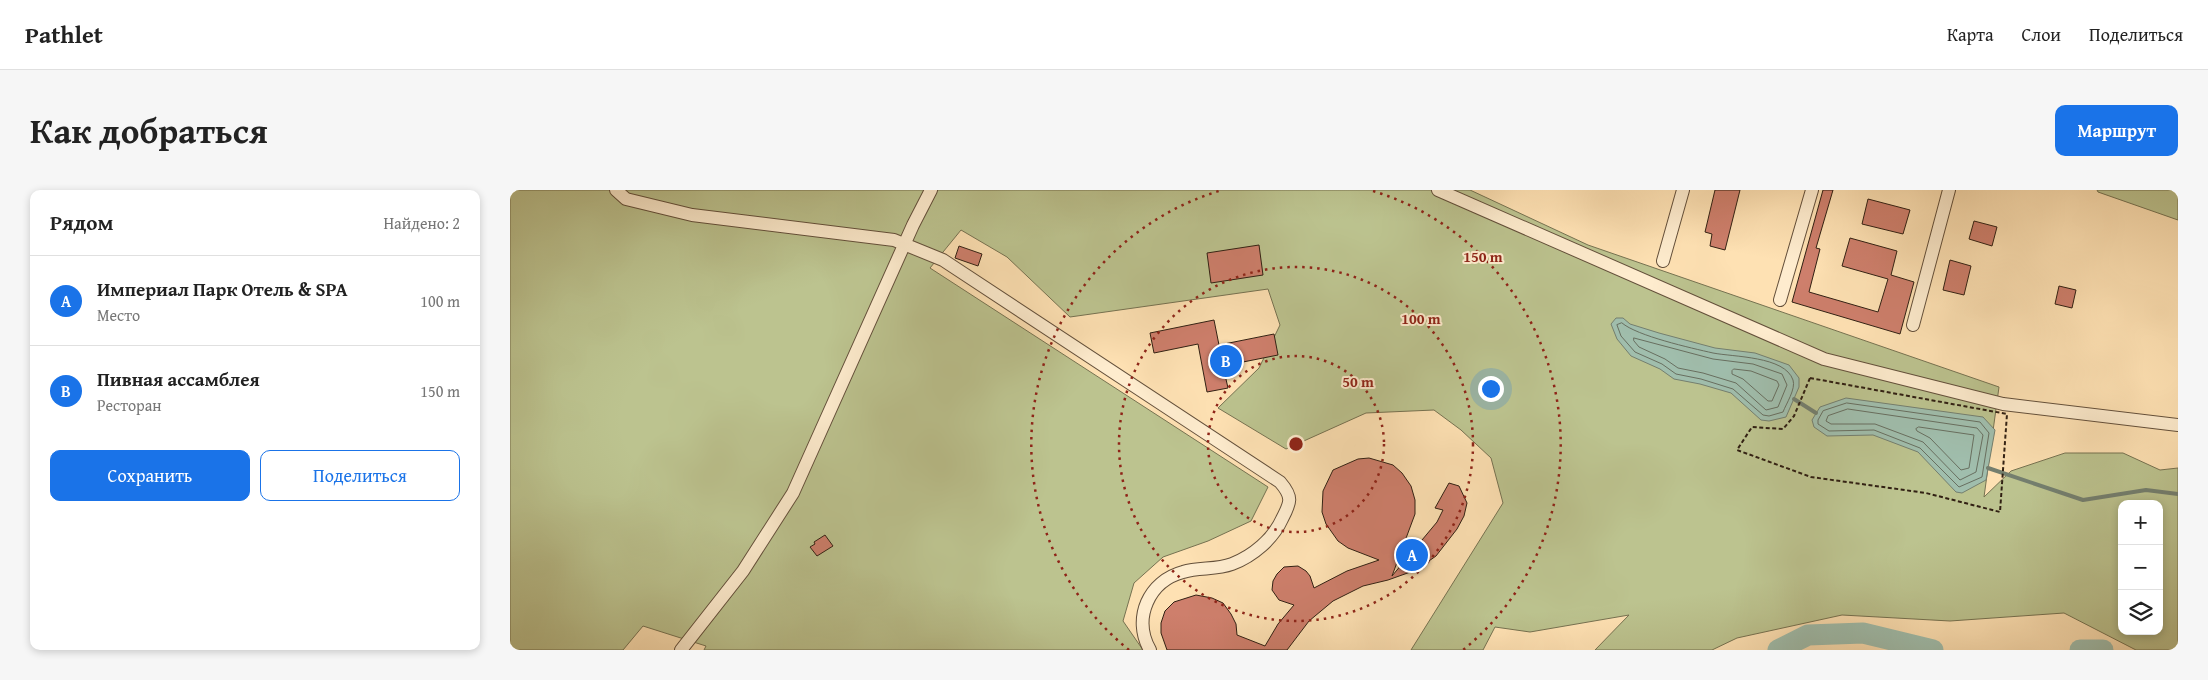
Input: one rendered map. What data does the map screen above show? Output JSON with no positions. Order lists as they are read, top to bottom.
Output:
{
  "page": {
    "header": "Pathlet",
    "nav": ["Карта", "Слои", "Поделиться"],
    "title": "Как добраться",
    "buttons": [
      "Маршрут",
      ["Сохранить", "Поделиться"]
    ],
    "heading": ["Рядом", "Найдено: 2"],
    "list": [
      {
        "mark": "A",
        "name": "Империал Парк Отель & SPA",
        "note": "Место",
        "value": "100 m"
      },
      {
        "mark": "B",
        "name": "Пивная ассамблея",
        "note": "Ресторан",
        "value": "150 m"
      }
    ],
    "pins": ["B", "A"],
    "map_buttons": ["+", "−"]
  },
  "rings": ["150 m", "100 m", "50 m"]
}
